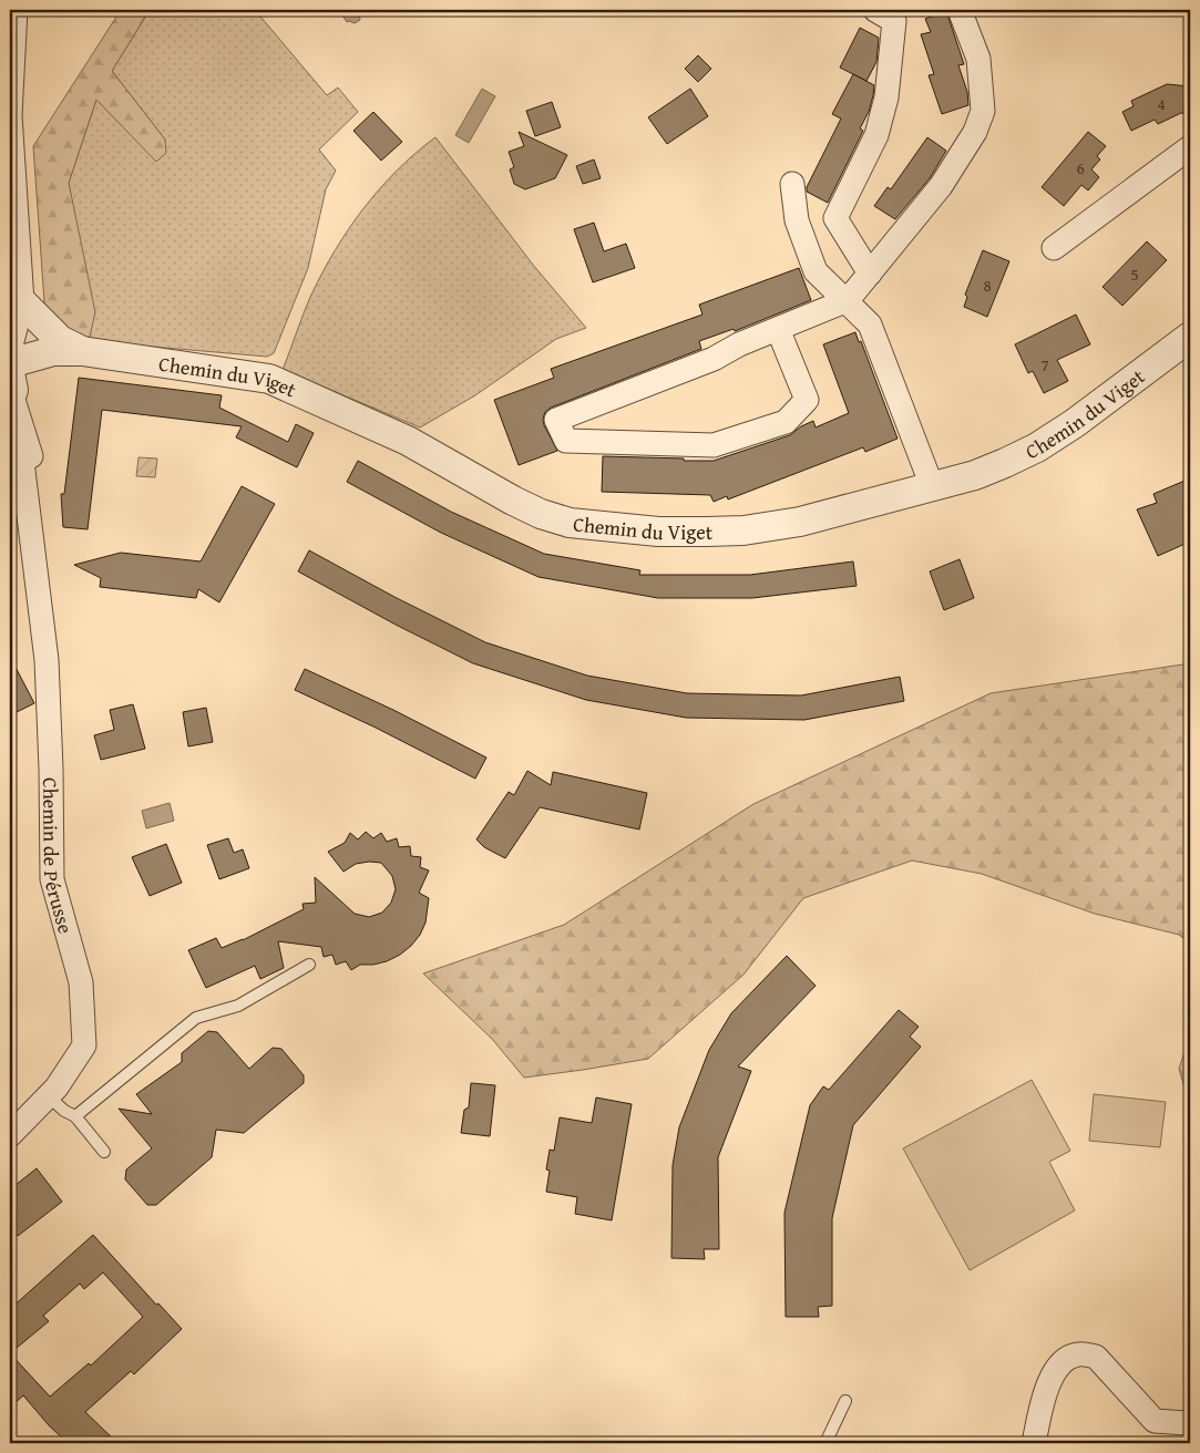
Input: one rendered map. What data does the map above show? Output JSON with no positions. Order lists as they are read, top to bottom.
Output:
{
  "streets": {
    "street": ["Chemin du Viget", "Chemin de Pérusse"]
  },
  "house_numbers": [
    "4",
    "6",
    "5",
    "8",
    "7"
  ]
}
